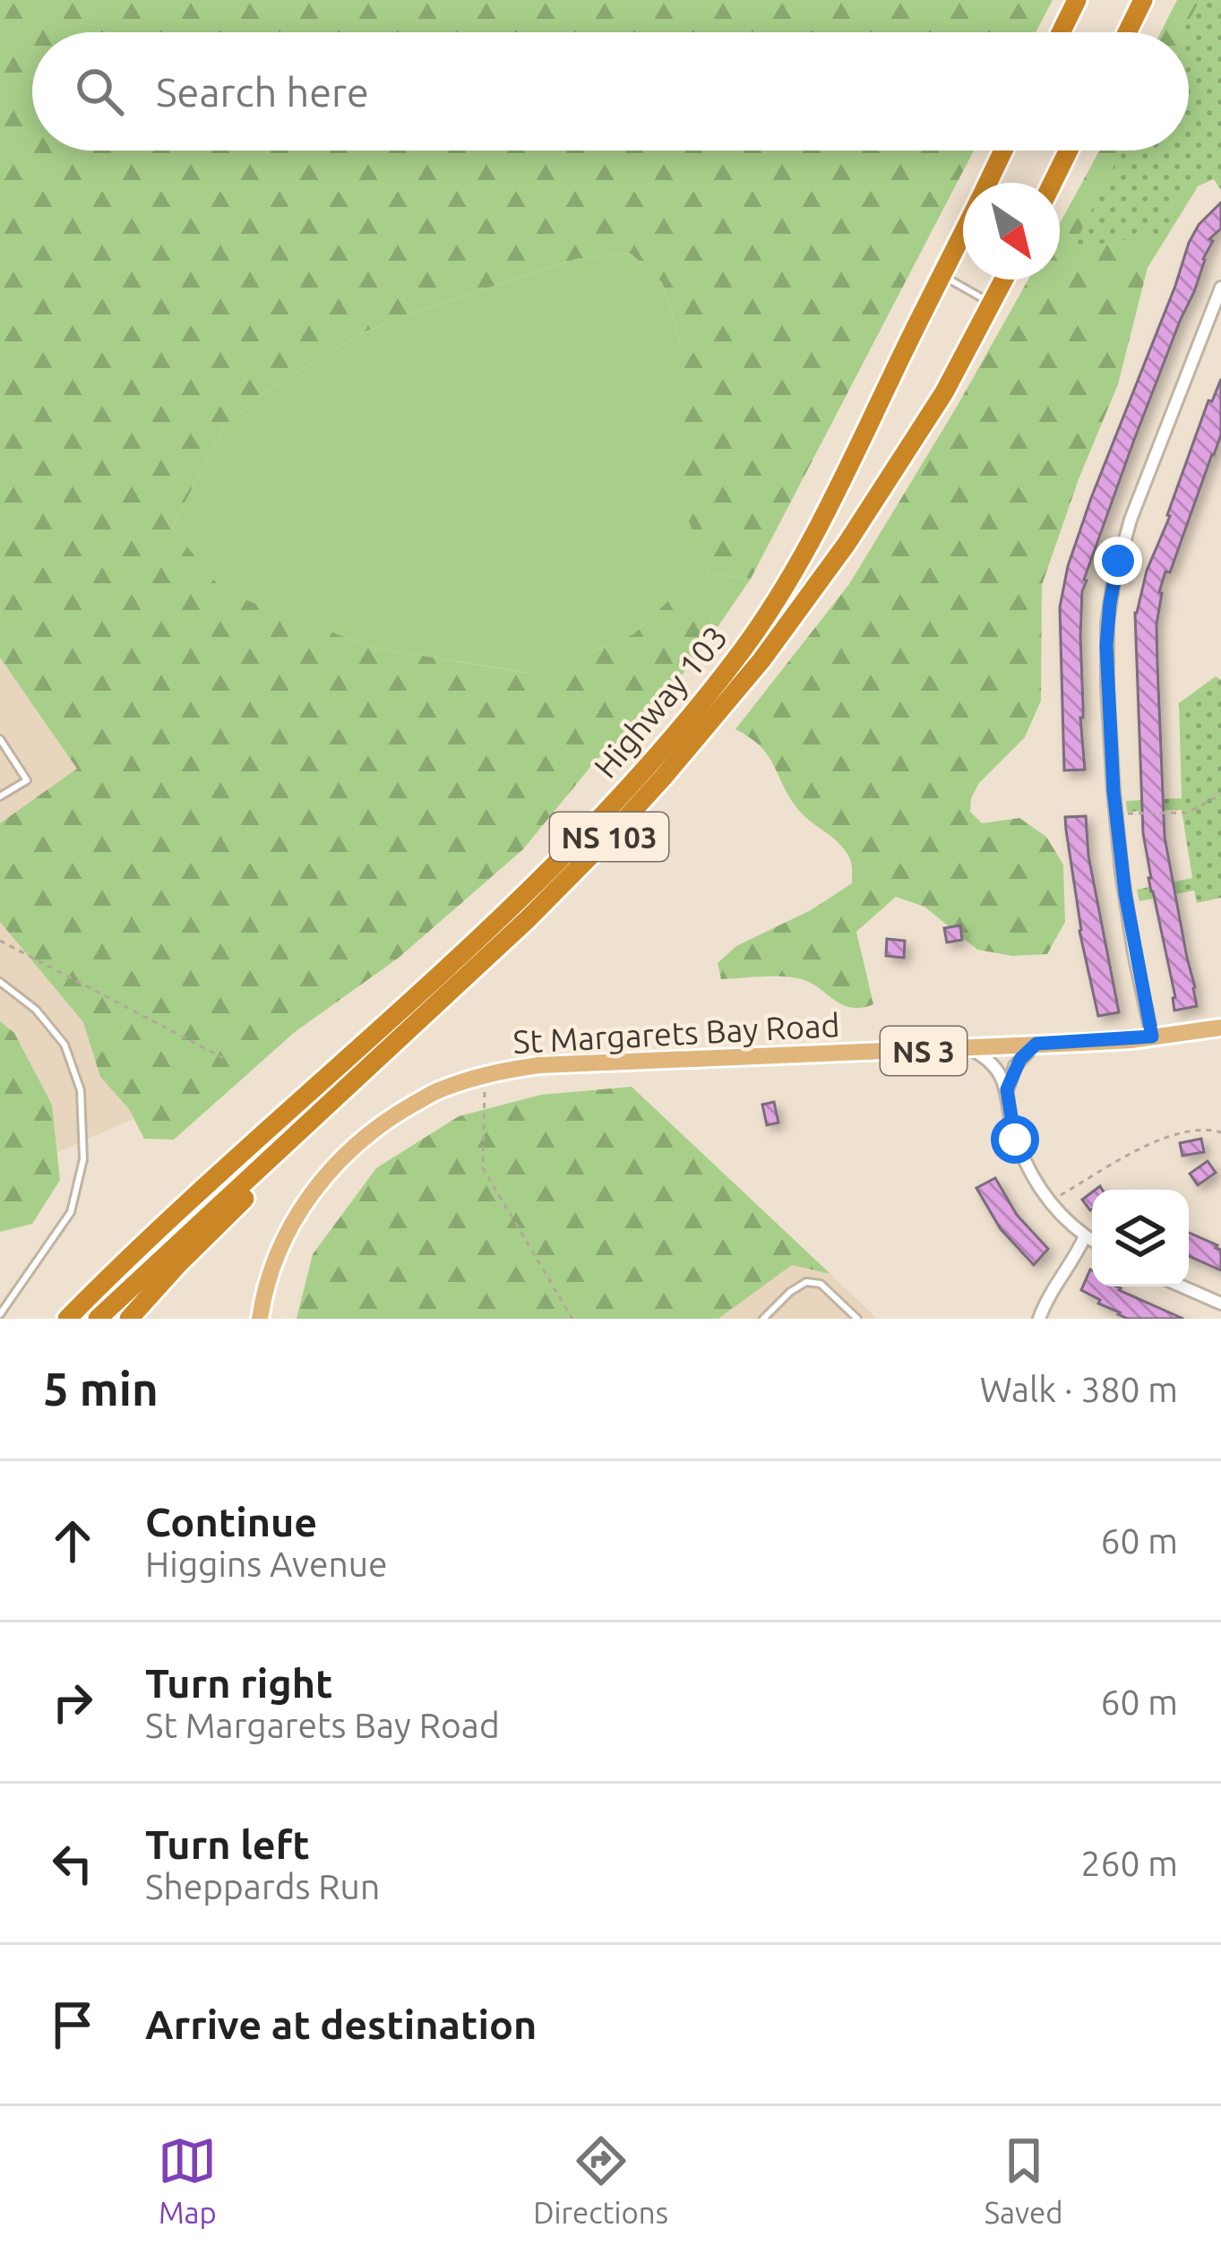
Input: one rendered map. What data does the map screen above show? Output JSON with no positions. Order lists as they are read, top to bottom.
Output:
{
  "streets": {
    "highway": ["Highway 103", "NS 103"],
    "main road": ["St Margarets Bay Road", "NS 3"]
  },
  "north": "bottom right",
  "page": {
    "search": "Search here",
    "heading": ["5 min", "Walk · 380 m"],
    "list": [
      ["Continue", "Higgins Avenue", "60 m"],
      ["Turn right", "St Margarets Bay Road", "60 m"],
      ["Turn left", "Sheppards Run", "260 m"],
      "Arrive at destination"
    ],
    "nav": ["Map", "Directions", "Saved"]
  }
}
